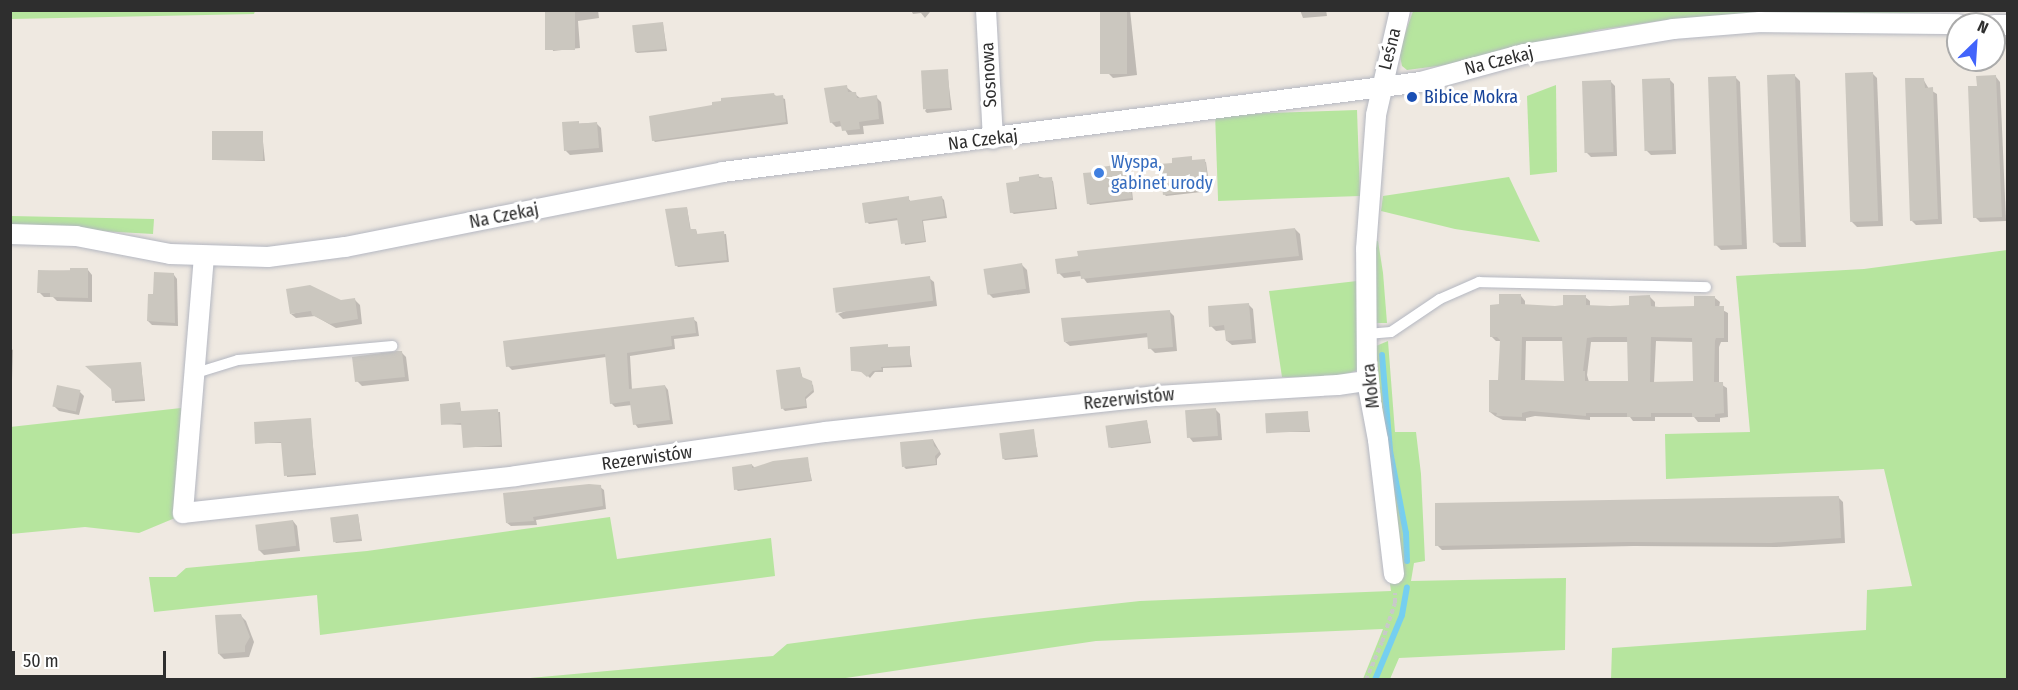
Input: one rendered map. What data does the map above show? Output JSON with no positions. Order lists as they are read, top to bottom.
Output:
{
  "streets": {
    "street": [
      "Leśna",
      "Na Czekaj",
      "Sosnowa",
      "Mokra",
      "Rezerwistów"
    ]
  },
  "crossings": [
    ["Leśna", "Na Czekaj"],
    ["Leśna", "Mokra"],
    ["Na Czekaj", "Sosnowa"],
    ["Na Czekaj", "Mokra"],
    ["Na Czekaj", "Rezerwistów"],
    ["Mokra", "Rezerwistów"]
  ],
  "places": ["Bibice Mokra", "Wyspa, gabinet urody"],
  "scale_bar": "50 m",
  "north": "top right"
}
